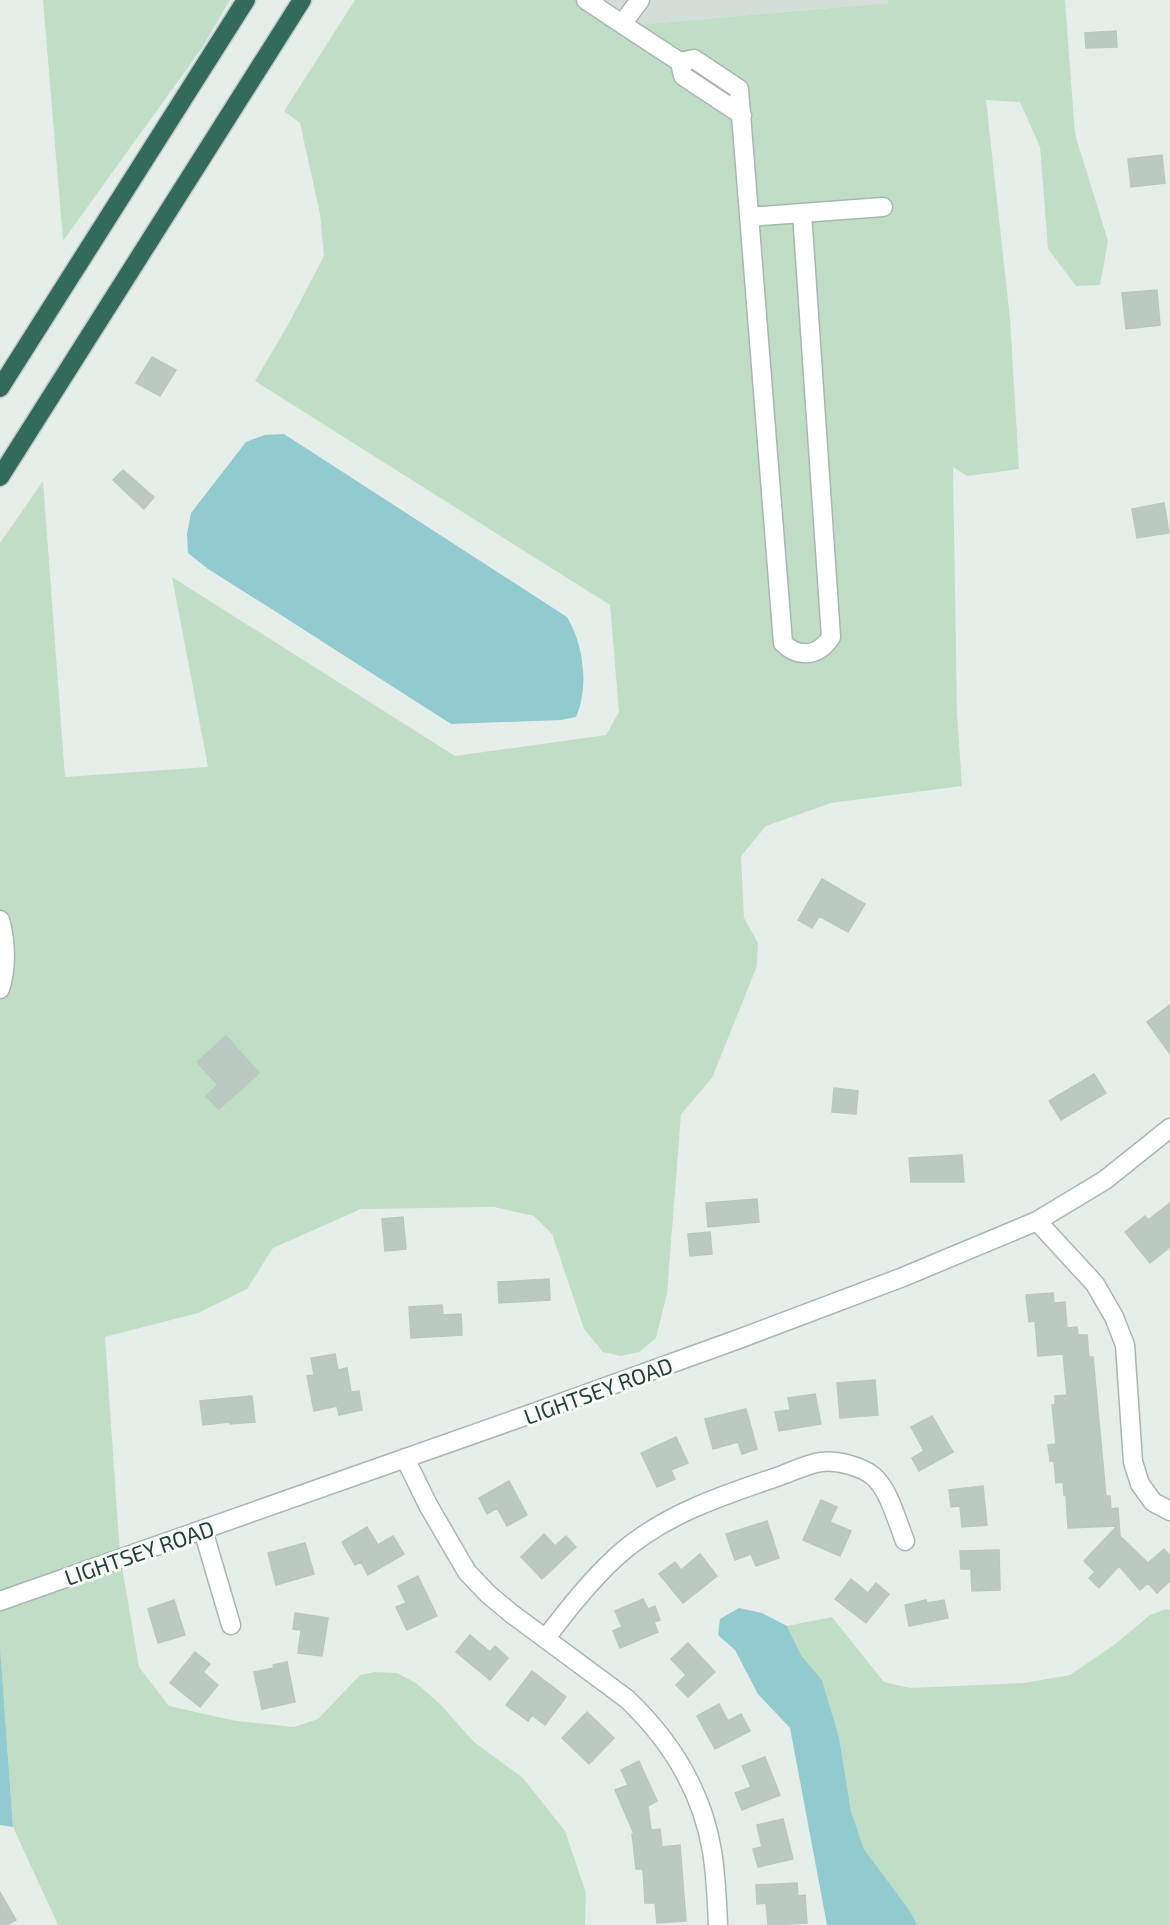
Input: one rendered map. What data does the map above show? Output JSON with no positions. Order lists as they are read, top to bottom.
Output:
{
  "streets": {
    "street": ["LIGHTSEY ROAD"]
  }
}
